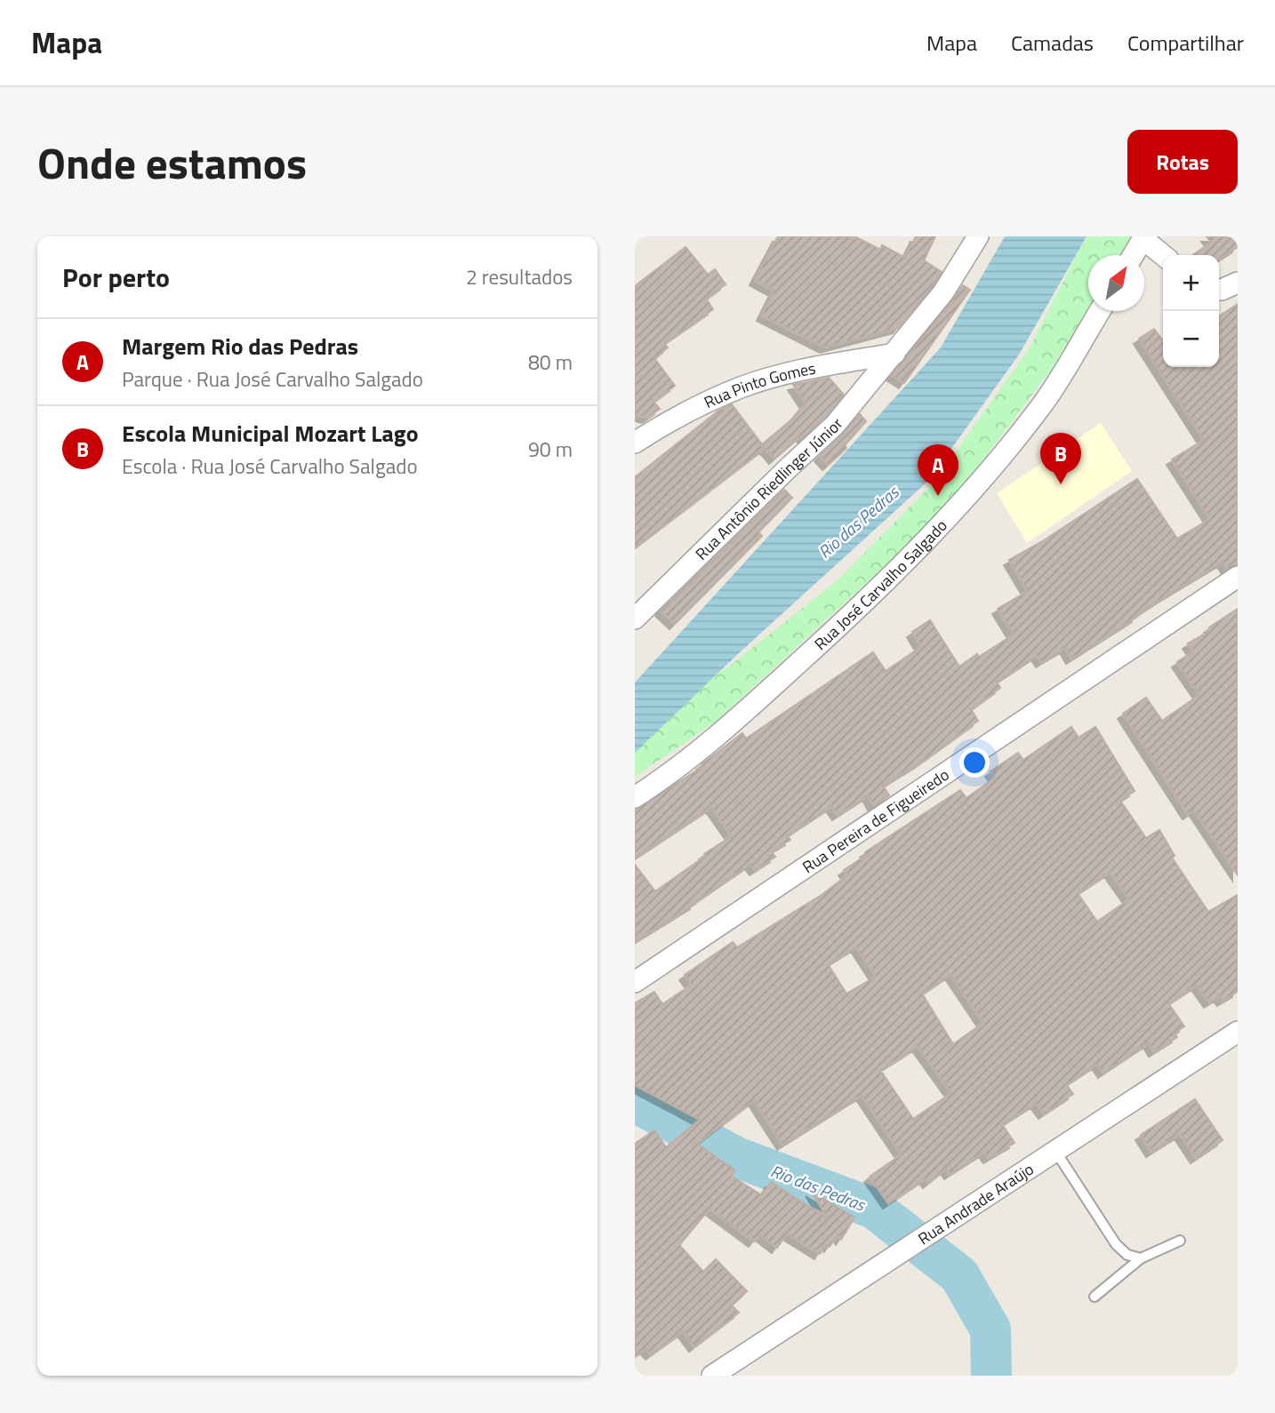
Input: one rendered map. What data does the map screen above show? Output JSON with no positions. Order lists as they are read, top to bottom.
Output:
{
  "streets": {
    "street": [
      "Rua Pinto Gomes",
      "Rua Antônio Riedlinger Júnior",
      "Rua José Carvalho Salgado",
      "Rua Pereira de Figueiredo",
      "Rua Andrade Araújo"
    ]
  },
  "crossings": [
    ["Rua Pinto Gomes", "Rua Antônio Riedlinger Júnior"]
  ],
  "water": ["Rio das Pedras"],
  "north": "top right",
  "page": {
    "header": "Mapa",
    "nav": ["Mapa", "Camadas", "Compartilhar"],
    "title": "Onde estamos",
    "buttons": "Rotas",
    "heading": ["Por perto", "2 resultados"],
    "map_buttons": ["+", "−"],
    "list": [
      {
        "mark": "A",
        "name": "Margem Rio das Pedras",
        "note": "Parque · Rua José Carvalho Salgado",
        "value": "80 m"
      },
      {
        "mark": "B",
        "name": "Escola Municipal Mozart Lago",
        "note": "Escola · Rua José Carvalho Salgado",
        "value": "90 m"
      }
    ],
    "pins": ["B", "A"]
  }
}
